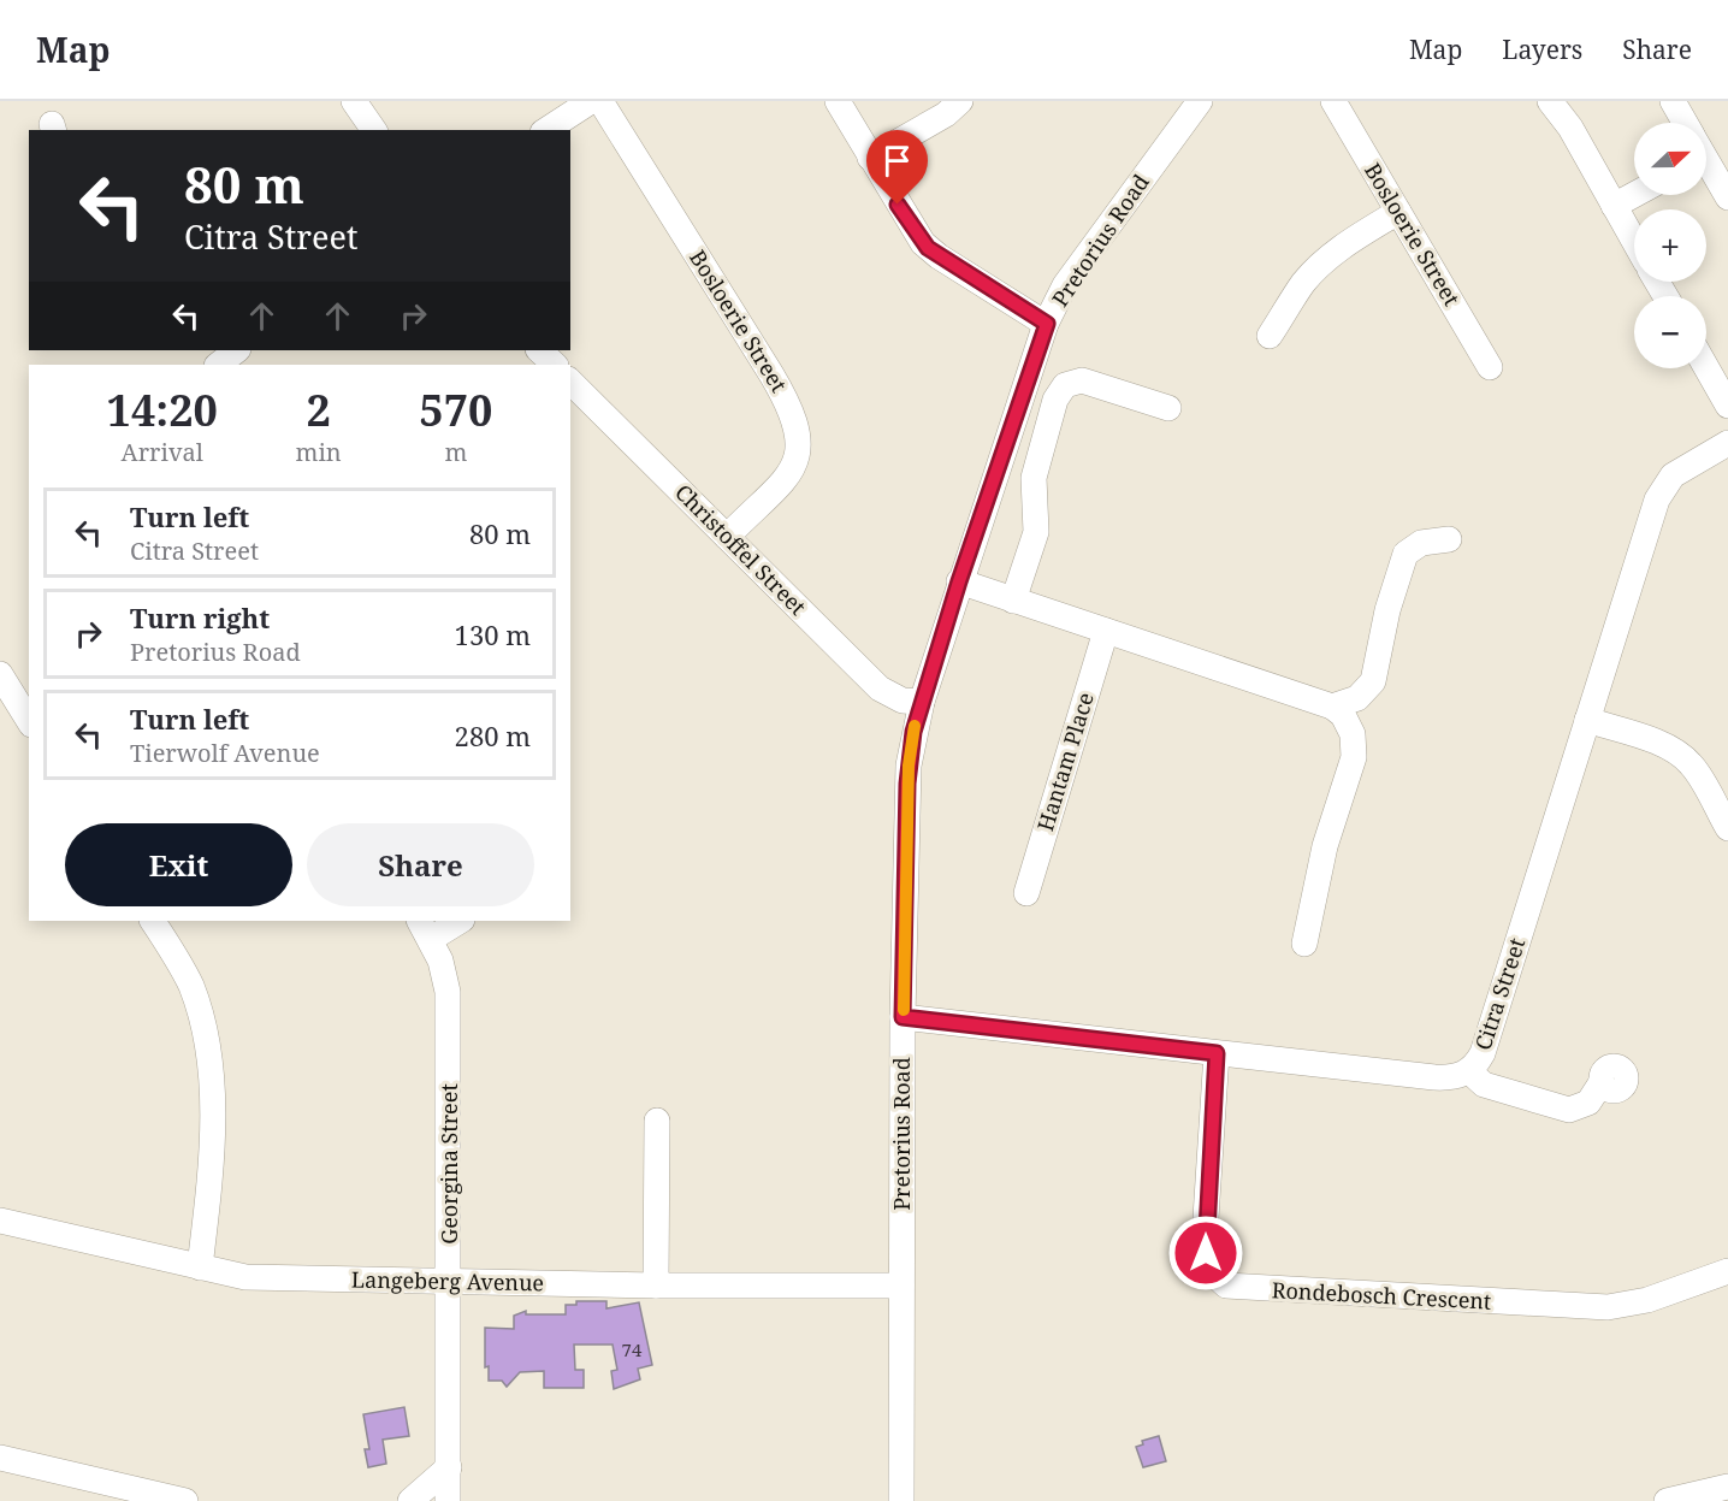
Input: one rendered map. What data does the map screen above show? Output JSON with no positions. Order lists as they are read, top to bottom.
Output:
{
  "streets": {
    "street": [
      "Bosloerie Street",
      "Pretorius Road",
      "Christoffel Street",
      "Hantam Place",
      "Citra Street",
      "Georgina Street",
      "Langeberg Avenue",
      "Rondebosch Crescent"
    ]
  },
  "crossings": [
    ["Bosloerie Street", "Christoffel Street"],
    ["Pretorius Road", "Christoffel Street"],
    ["Pretorius Road", "Citra Street"],
    ["Pretorius Road", "Langeberg Avenue"],
    ["Citra Street", "Rondebosch Crescent"],
    ["Georgina Street", "Langeberg Avenue"]
  ],
  "house_numbers": ["74"],
  "north": "right",
  "page": {
    "header": "Map",
    "nav": ["Map", "Layers", "Share"],
    "map_buttons": ["+", "−"],
    "turn": ["80 m", "Citra Street"],
    "eta": [
      "14:20",
      "Arrival",
      "2",
      "min",
      "570",
      "m"
    ],
    "list": [
      {
        "name": "Turn left",
        "note": "Citra Street",
        "value": "80 m"
      },
      {
        "name": "Turn right",
        "note": "Pretorius Road",
        "value": "130 m"
      },
      {
        "name": "Turn left",
        "note": "Tierwolf Avenue",
        "value": "280 m"
      }
    ],
    "buttons": ["Exit", "Share"]
  }
}
